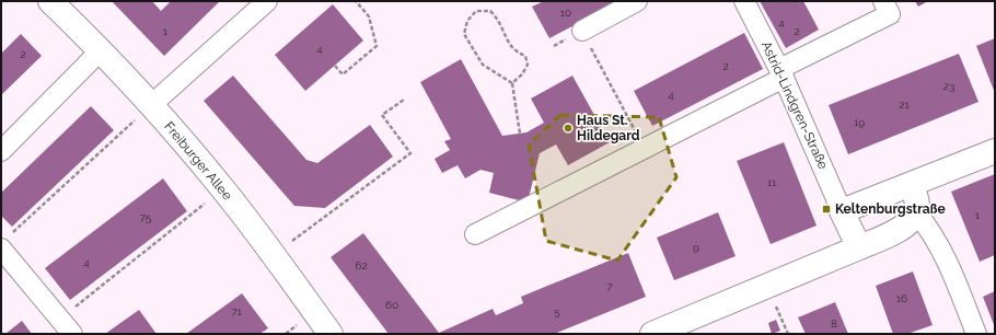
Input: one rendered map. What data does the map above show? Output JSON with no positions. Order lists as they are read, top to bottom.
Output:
{
  "streets": {
    "street": ["Astrid-Lindgren-Straße", "Freiburger Allee"]
  },
  "places": {
    "other": ["Haus St. Hildegard"],
    "transit": ["Keltenburgstraße"]
  },
  "house_numbers": [
    "10",
    "4",
    "1",
    "2",
    "4",
    "2",
    "2",
    "23",
    "4",
    "21",
    "19",
    "11",
    "1",
    "75",
    "9",
    "4",
    "62",
    "7",
    "16",
    "60",
    "71",
    "5",
    "8"
  ]
}
